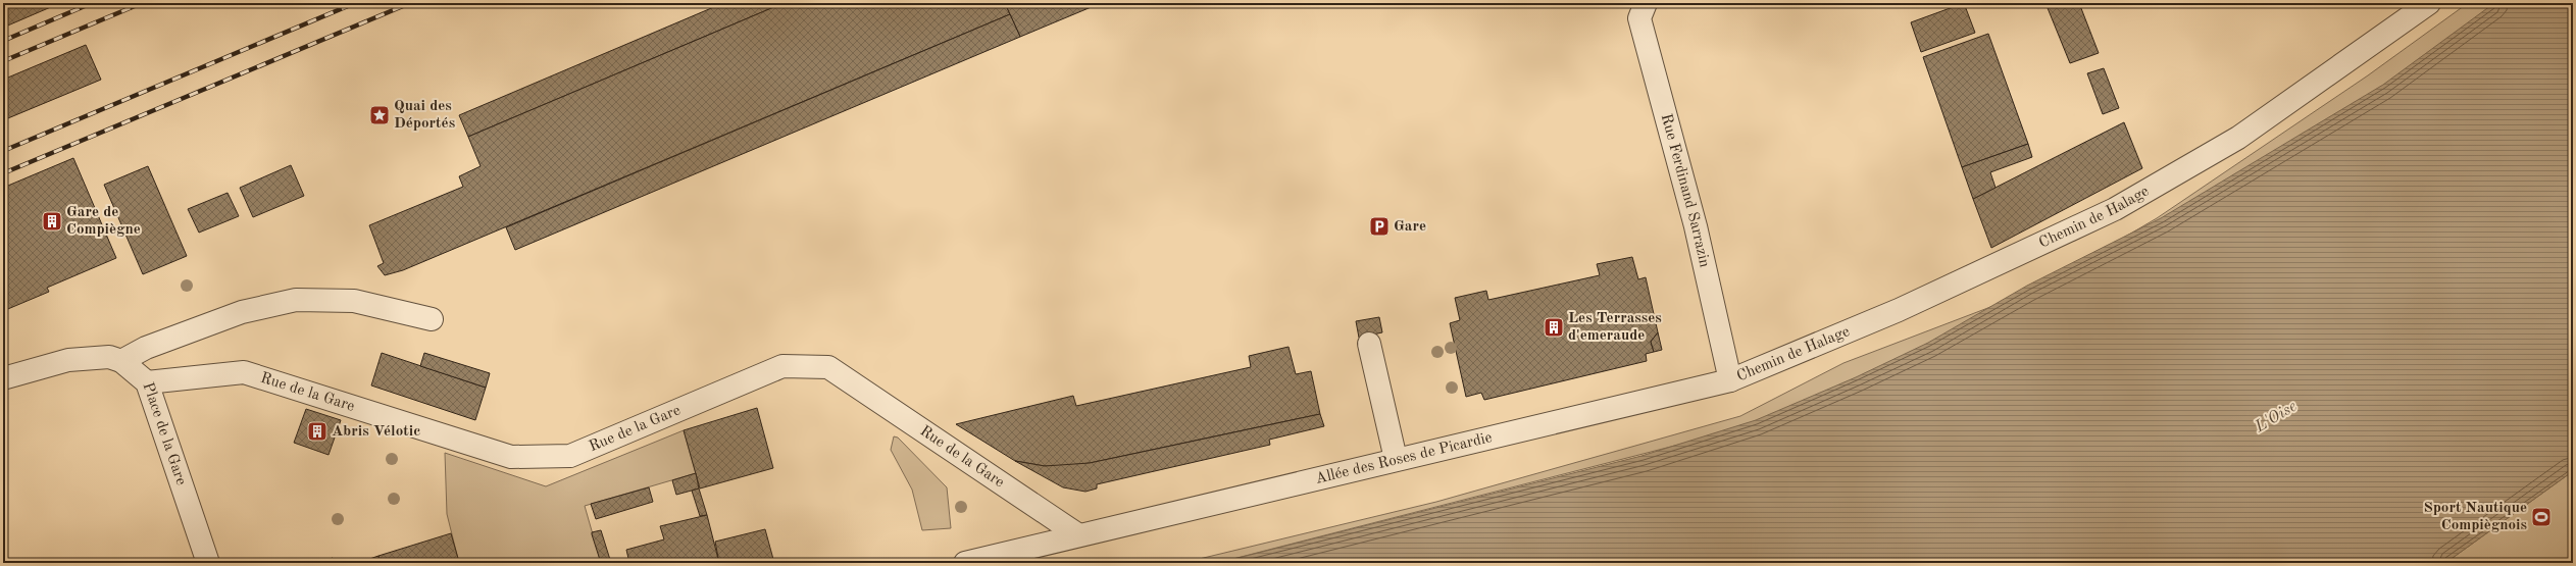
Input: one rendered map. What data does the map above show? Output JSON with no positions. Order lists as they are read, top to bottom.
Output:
{
  "streets": {
    "street": [
      "Rue Ferdinand Sarrazin",
      "Chemin de Halage",
      "Rue de la Gare",
      "Place de la Gare",
      "Allée des Roses de Picardie"
    ]
  },
  "crossings": [
    ["Rue Ferdinand Sarrazin", "Chemin de Halage"],
    ["Rue Ferdinand Sarrazin", "Allée des Roses de Picardie"],
    ["Chemin de Halage", "Allée des Roses de Picardie"],
    ["Rue de la Gare", "Place de la Gare"],
    ["Rue de la Gare", "Allée des Roses de Picardie"]
  ],
  "water": ["L'Oise"],
  "places": {
    "place": ["Quai des Déportés"],
    "building": ["Gare de Compiègne", "Les Terrasses d'emeraude", "Abris Vélotic"],
    "parking": ["Gare"],
    "sports": ["Sport Nautique Compiègnois"]
  }
}
